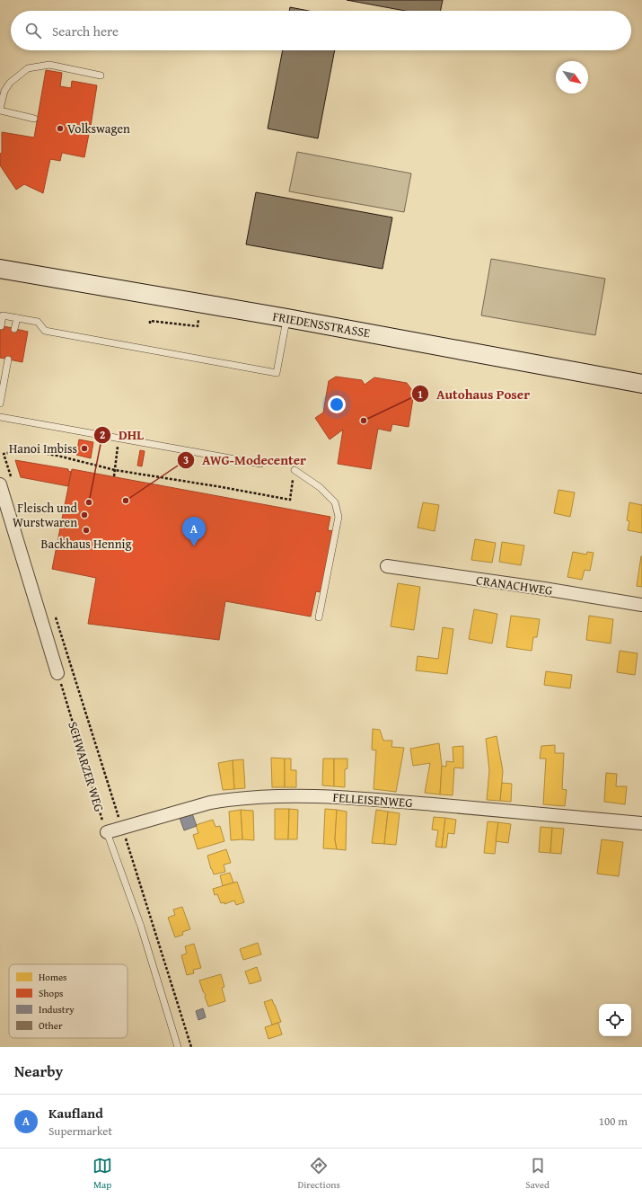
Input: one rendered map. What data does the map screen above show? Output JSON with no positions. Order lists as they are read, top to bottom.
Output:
{
  "streets": {
    "street": ["FRIEDENSSTRASSE", "CRANACHWEG", "FELLEISENWEG"],
    "path": ["SCHWARZER WEG"]
  },
  "crossings": [
    ["SCHWARZER WEG", "FELLEISENWEG"]
  ],
  "places": [
    "Volkswagen",
    "Autohaus Poser",
    "Hanoi Imbiss",
    "AWG-Modecenter",
    "DHL",
    "Fleisch und Wurstwaren",
    "Backhaus Hennig"
  ],
  "legend": [
    "Homes",
    "Shops",
    "Industry",
    "Other"
  ],
  "north": "bottom right",
  "page": {
    "search": "Search here",
    "pins": "A",
    "heading": "Nearby",
    "list": [
      {
        "mark": "A",
        "name": "Kaufland",
        "note": "Supermarket",
        "value": "100 m"
      }
    ],
    "nav": ["Map", "Directions", "Saved"]
  }
}
